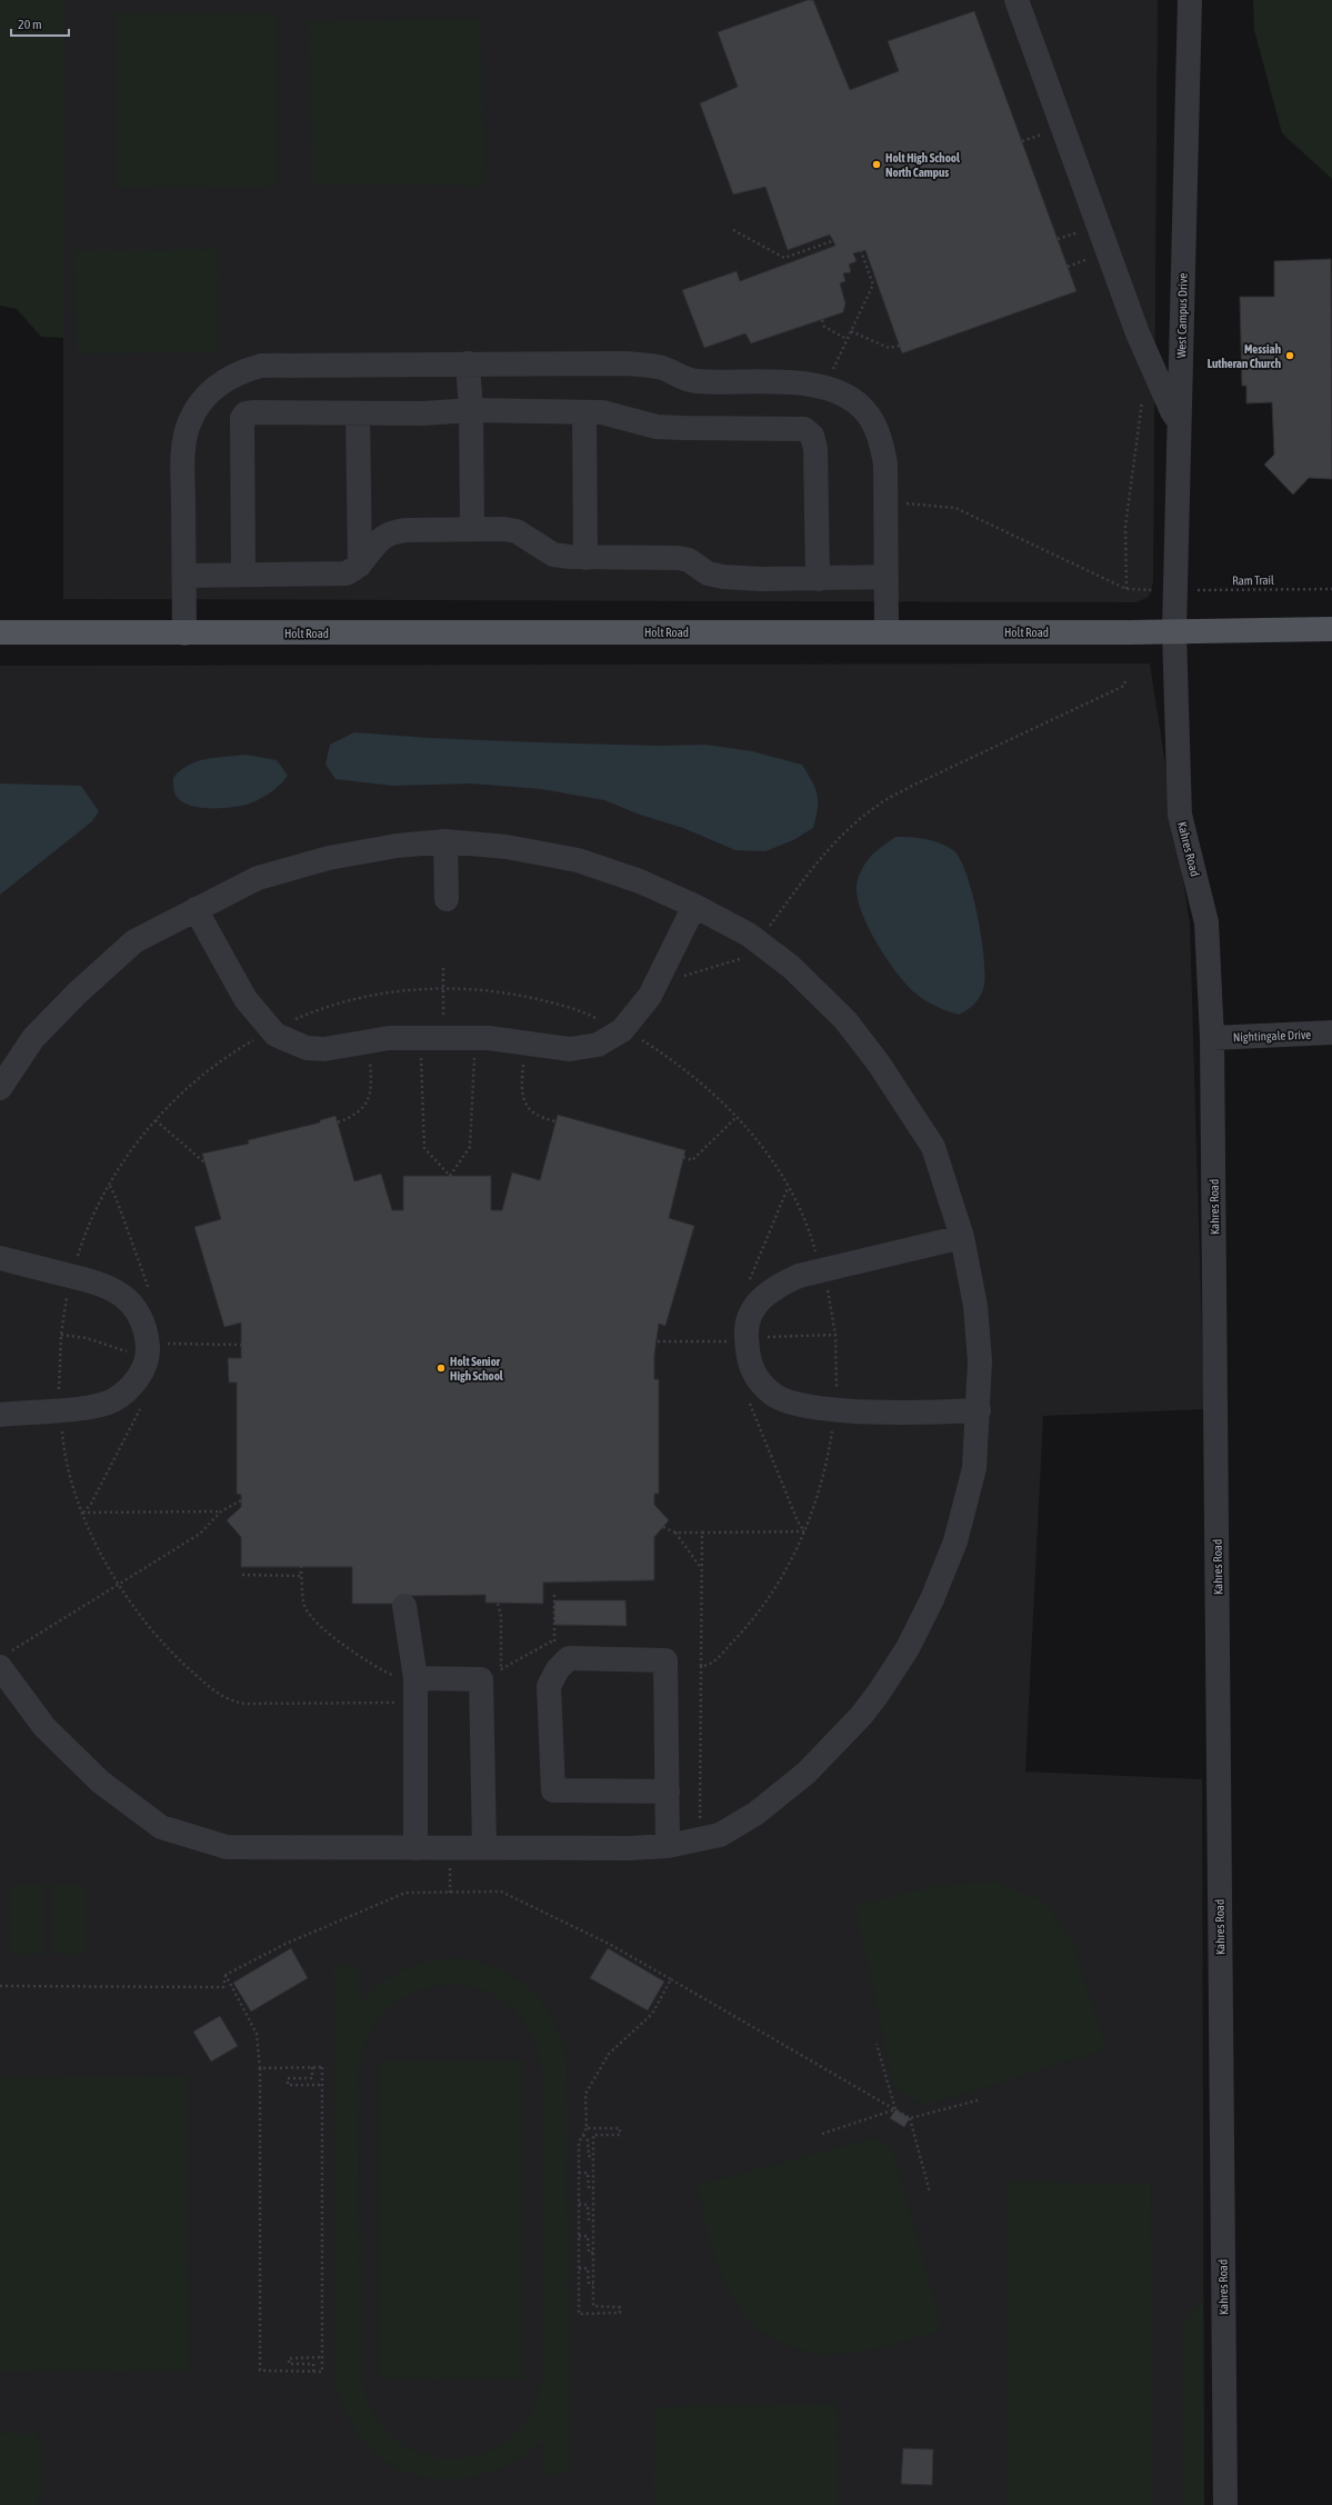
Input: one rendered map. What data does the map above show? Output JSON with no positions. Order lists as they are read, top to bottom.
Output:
{
  "streets": {
    "main road": ["Holt Road"],
    "street": ["West Campus Drive", "Kahres Road", "Nightingale Drive"],
    "path": ["Ram Trail"]
  },
  "crossings": [
    ["West Campus Drive", "Ram Trail"],
    ["West Campus Drive", "Holt Road"],
    ["West Campus Drive", "Kahres Road"],
    ["Holt Road", "Kahres Road"],
    ["Kahres Road", "Nightingale Drive"]
  ],
  "places": ["Holt High School North Campus", "Messiah Lutheran Church", "Holt Senior High School"],
  "scale_bar": "20 m"
}
